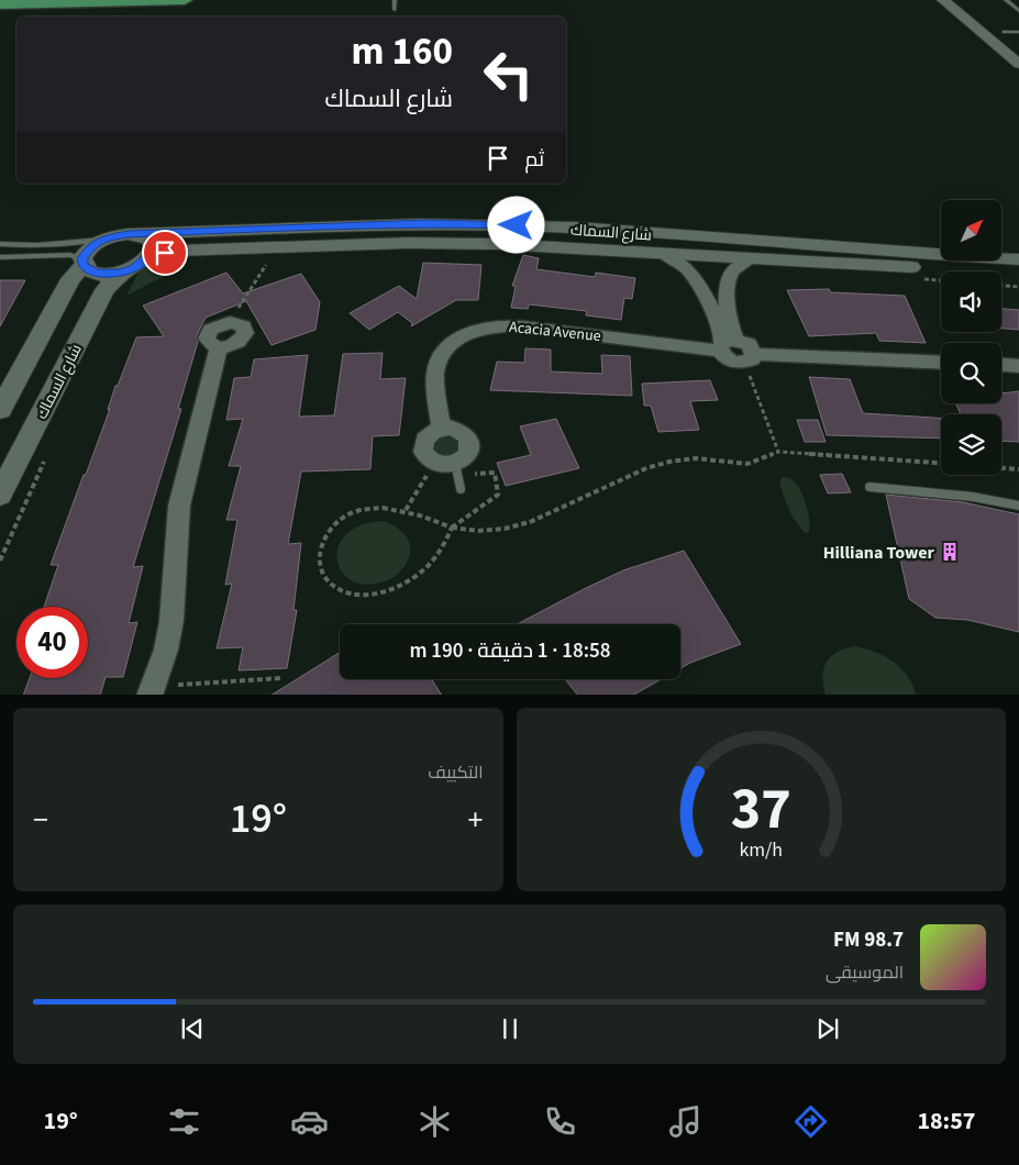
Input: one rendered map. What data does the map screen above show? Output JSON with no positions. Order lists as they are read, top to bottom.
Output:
{
  "streets": {
    "street": ["شارع السماك", "Acacia Avenue"]
  },
  "places": {
    "building": ["Hilliana Tower"]
  },
  "north": "top right",
  "page": {
    "turn": ["160 m", "شارع السماك"],
    "then": "ثم",
    "limit": "40",
    "trip": "18:58 · 1 دقيقة · 190 m",
    "tile": "التكييف",
    "heat": ["−", "19°", "+"],
    "song": ["98.7 FM", "الموسيقى"],
    "tabs": ["18:57", "19°"],
    "gauge": ["37", "km/h"]
  }
}
